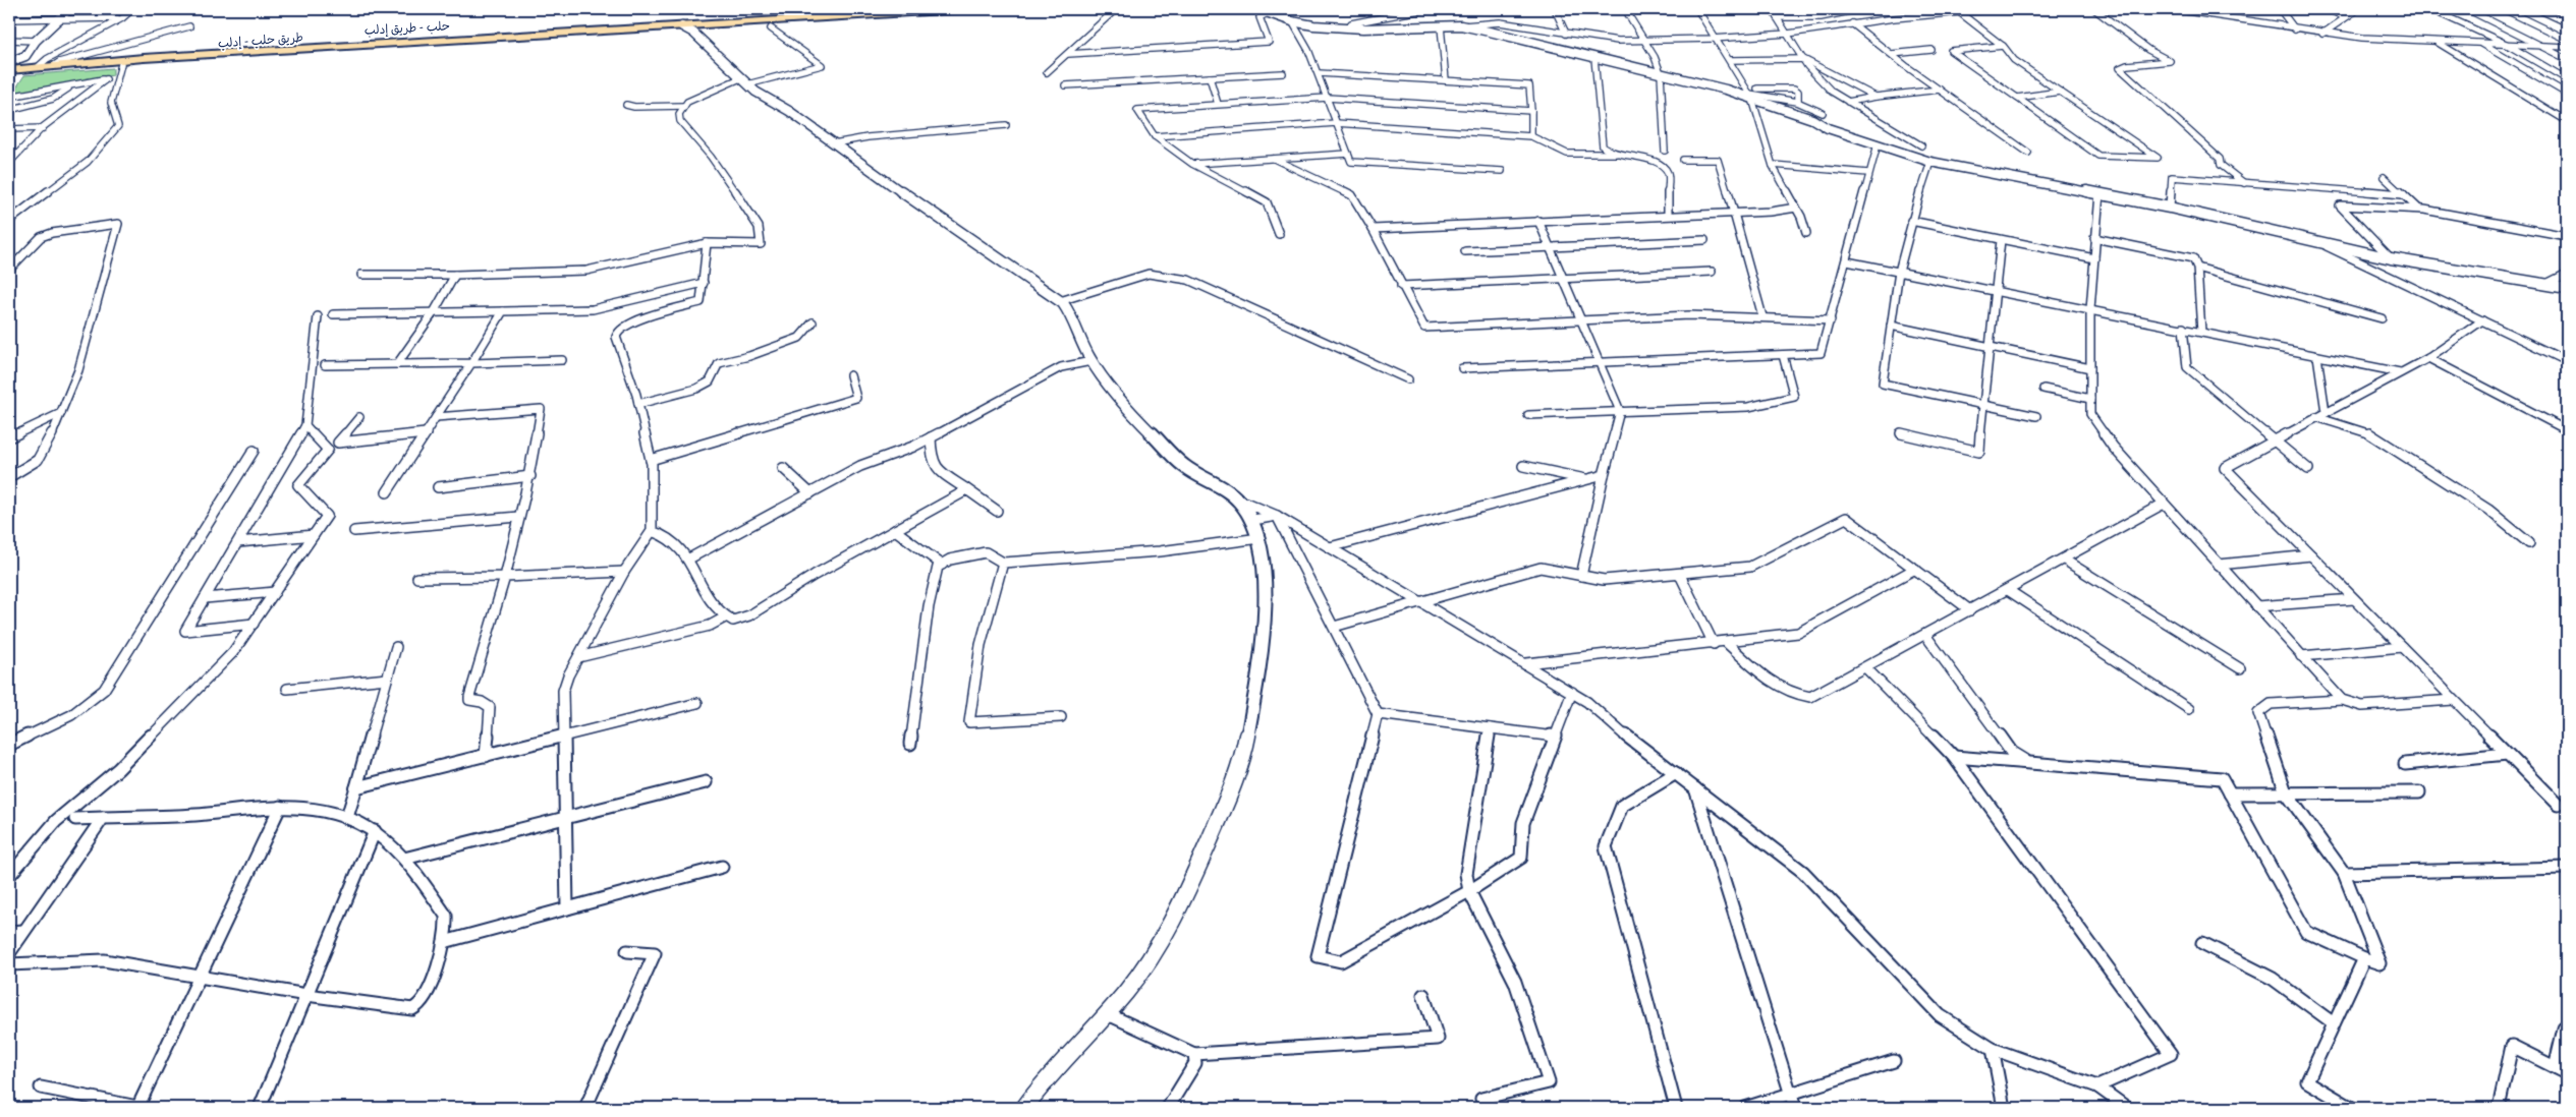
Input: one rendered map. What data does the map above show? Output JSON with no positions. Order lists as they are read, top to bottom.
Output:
{
  "streets": {
    "highway": ["حلب - طريق إدلب", "طريق حلب - إدلب"]
  },
  "crossings": [
    ["حلب - طريق إدلب", "طريق حلب - إدلب"]
  ]
}
